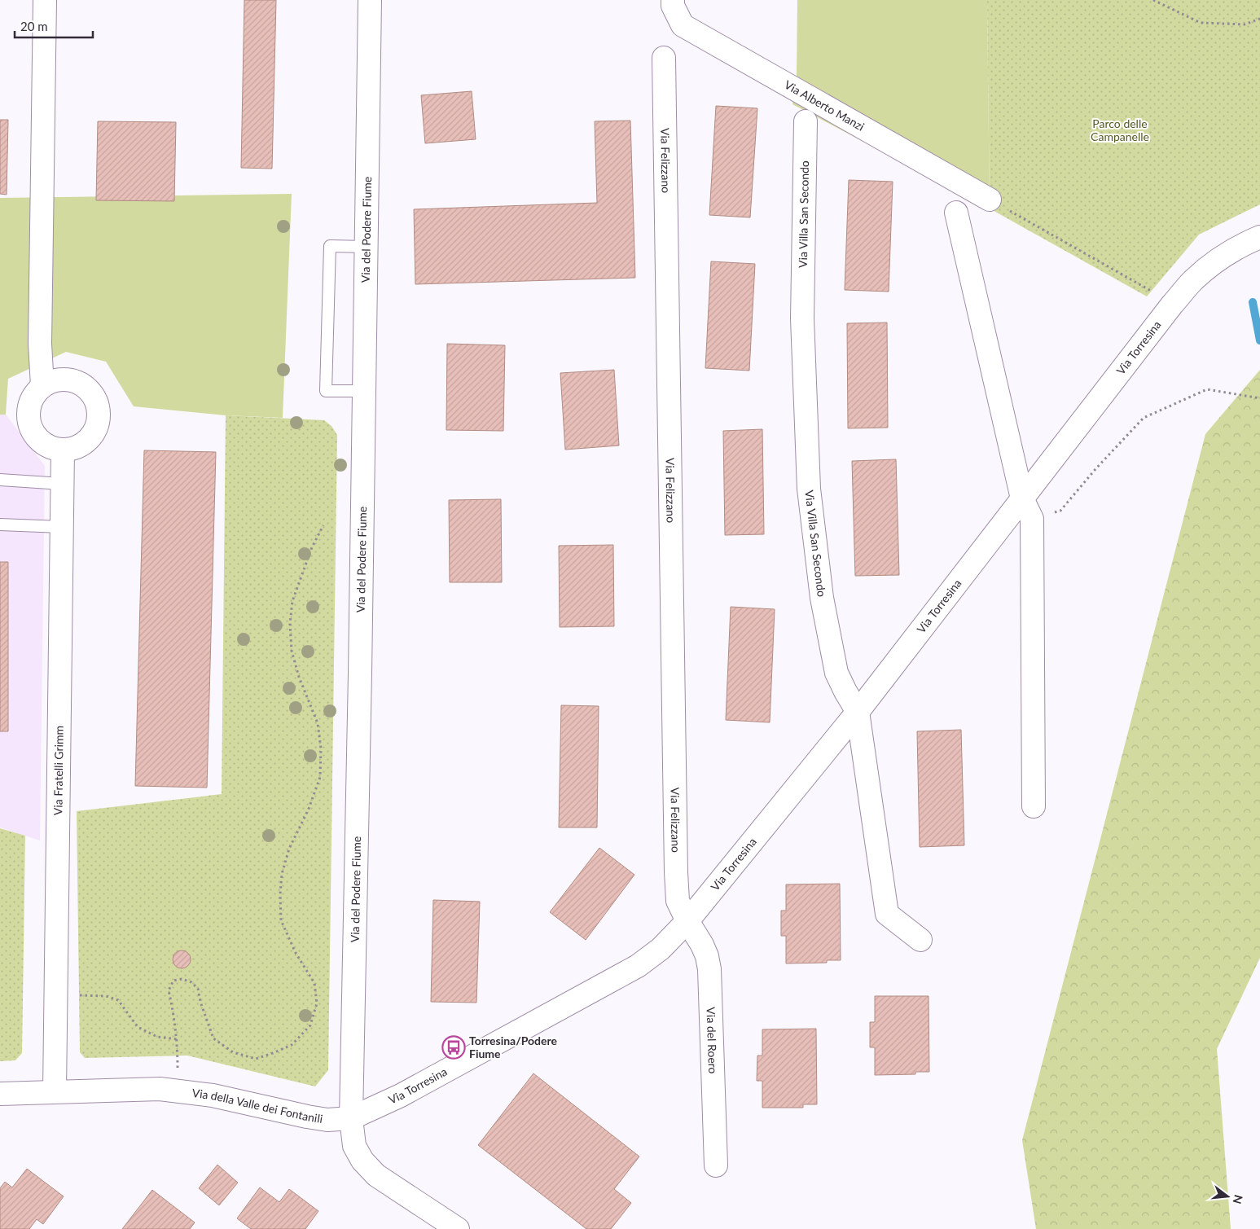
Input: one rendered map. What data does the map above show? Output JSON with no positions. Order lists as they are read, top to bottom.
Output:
{
  "streets": {
    "street": [
      "Via Alberto Manzi",
      "Via Felizzano",
      "Via Villa San Secondo",
      "Via del Podere Fiume",
      "Via Torresina",
      "Via Fratelli Grimm",
      "Via del Roero",
      "Via della Valle dei Fontanili"
    ]
  },
  "crossings": [
    ["Via Felizzano", "Via Torresina"],
    ["Via Felizzano", "Via del Roero"],
    ["Via Villa San Secondo", "Via Torresina"],
    ["Via del Podere Fiume", "Via Torresina"],
    ["Via del Podere Fiume", "Via della Valle dei Fontanili"],
    ["Via Torresina", "Via del Roero"],
    ["Via Torresina", "Via della Valle dei Fontanili"],
    ["Via Fratelli Grimm", "Via della Valle dei Fontanili"]
  ],
  "parks": ["Parco delle Campanelle"],
  "places": {
    "bus stop": ["Torresina/Podere Fiume"]
  },
  "scale_bar": "20 m",
  "north": "right"
}
